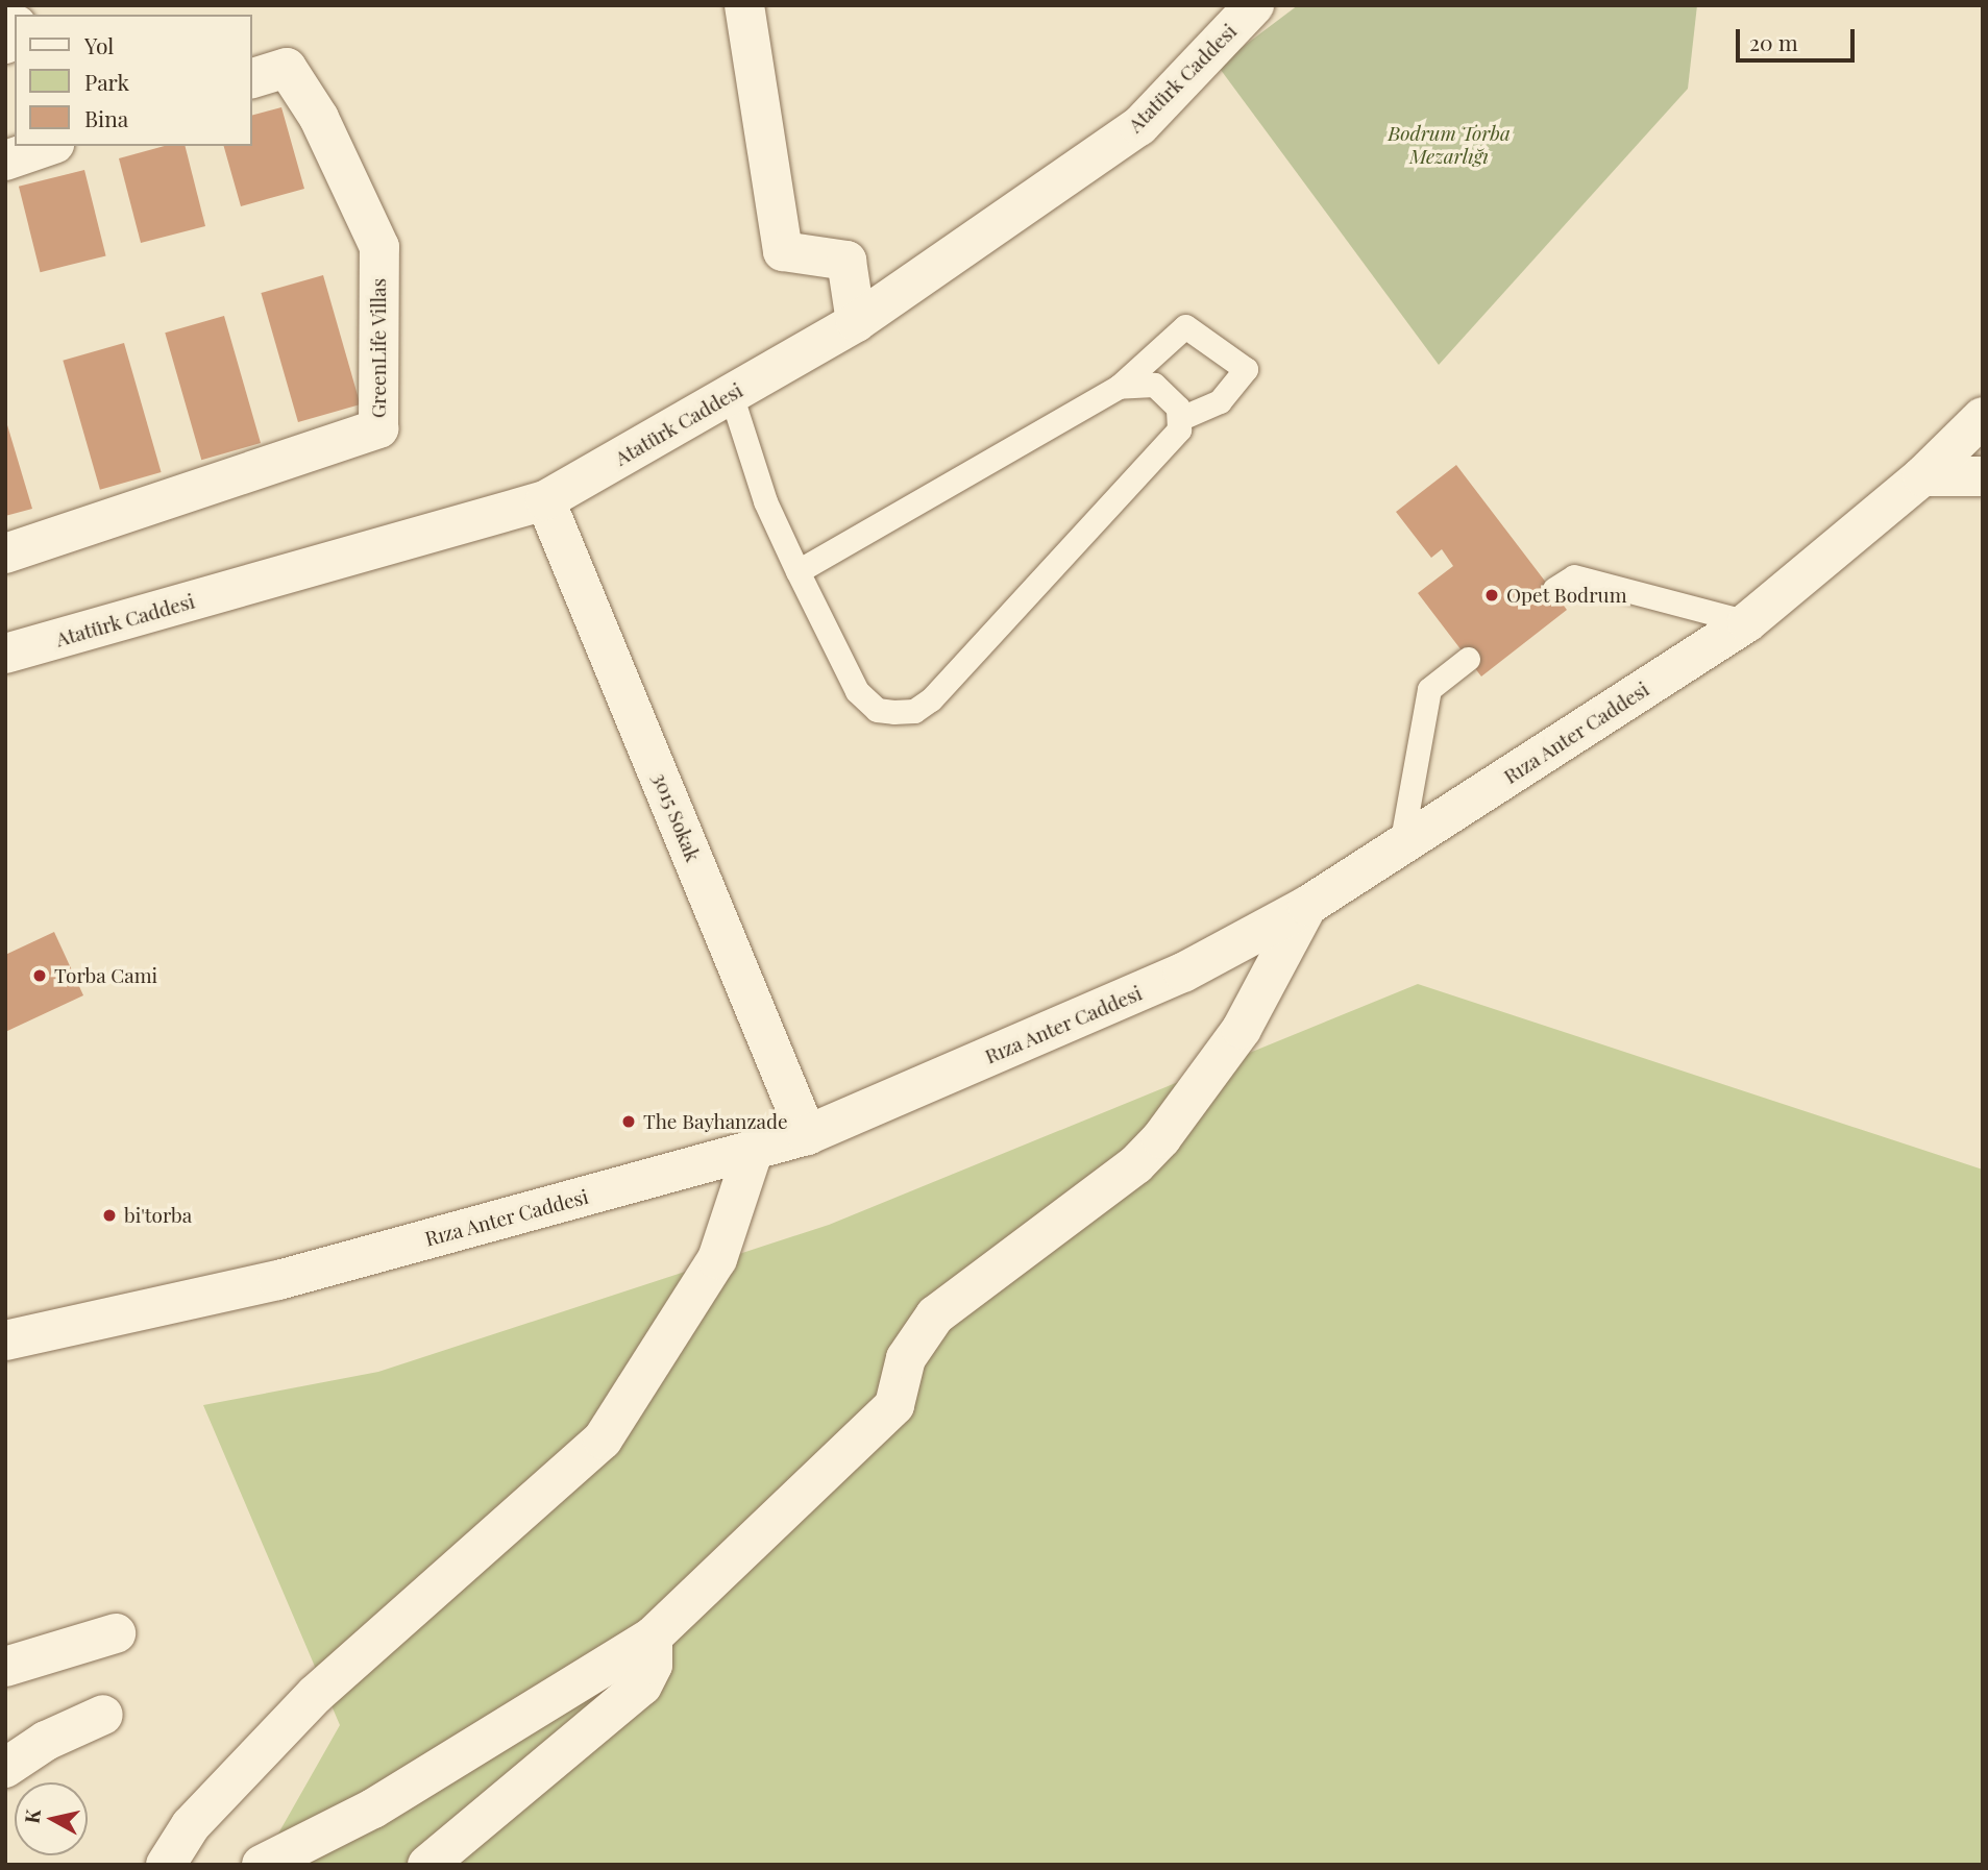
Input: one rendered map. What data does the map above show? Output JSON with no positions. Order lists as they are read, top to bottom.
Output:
{
  "streets": {
    "street": [
      "Atatürk Caddesi",
      "GreenLife Villas",
      "Rıza Anter Caddesi",
      "3015 Sokak"
    ]
  },
  "crossings": [
    ["Atatürk Caddesi", "3015 Sokak"],
    ["Rıza Anter Caddesi", "3015 Sokak"]
  ],
  "parks": ["Bodrum Torba Mezarlığı"],
  "places": [
    "Opet Bodrum",
    "Torba Cami",
    "The Bayhanzade",
    "bi'torba"
  ],
  "legend": ["Yol", "Park", "Bina"],
  "scale_bar": "20 m",
  "north": "left"
}
